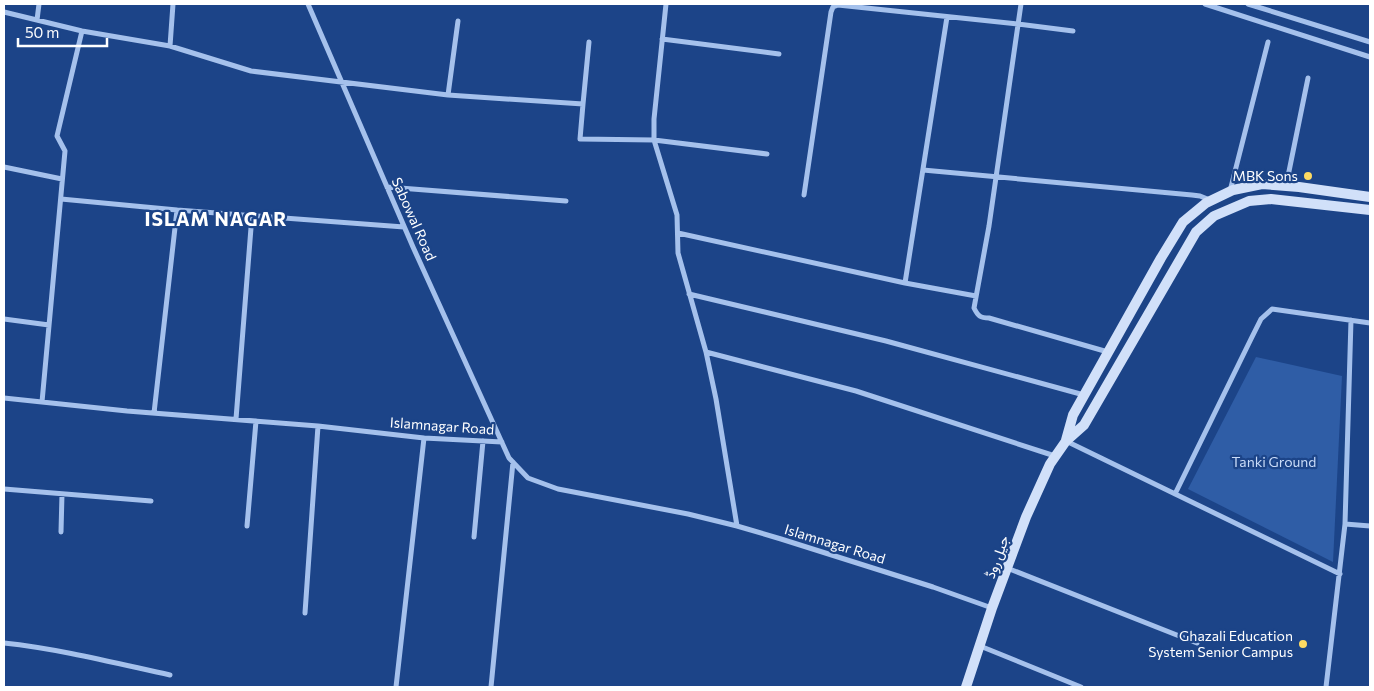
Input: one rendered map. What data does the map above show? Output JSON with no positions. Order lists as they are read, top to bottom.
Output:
{
  "streets": {
    "main road": ["جیل روڈ"],
    "street": ["Sabowal Road", "Islamnagar Road"]
  },
  "crossings": [
    ["Sabowal Road", "Islamnagar Road"],
    ["Islamnagar Road", "جیل روڈ"]
  ],
  "districts": ["ISLAM NAGAR"],
  "parks": ["Tanki Ground"],
  "places": ["MBK Sons", "Ghazali Education System Senior Campus"],
  "scale_bar": "50 m"
}
